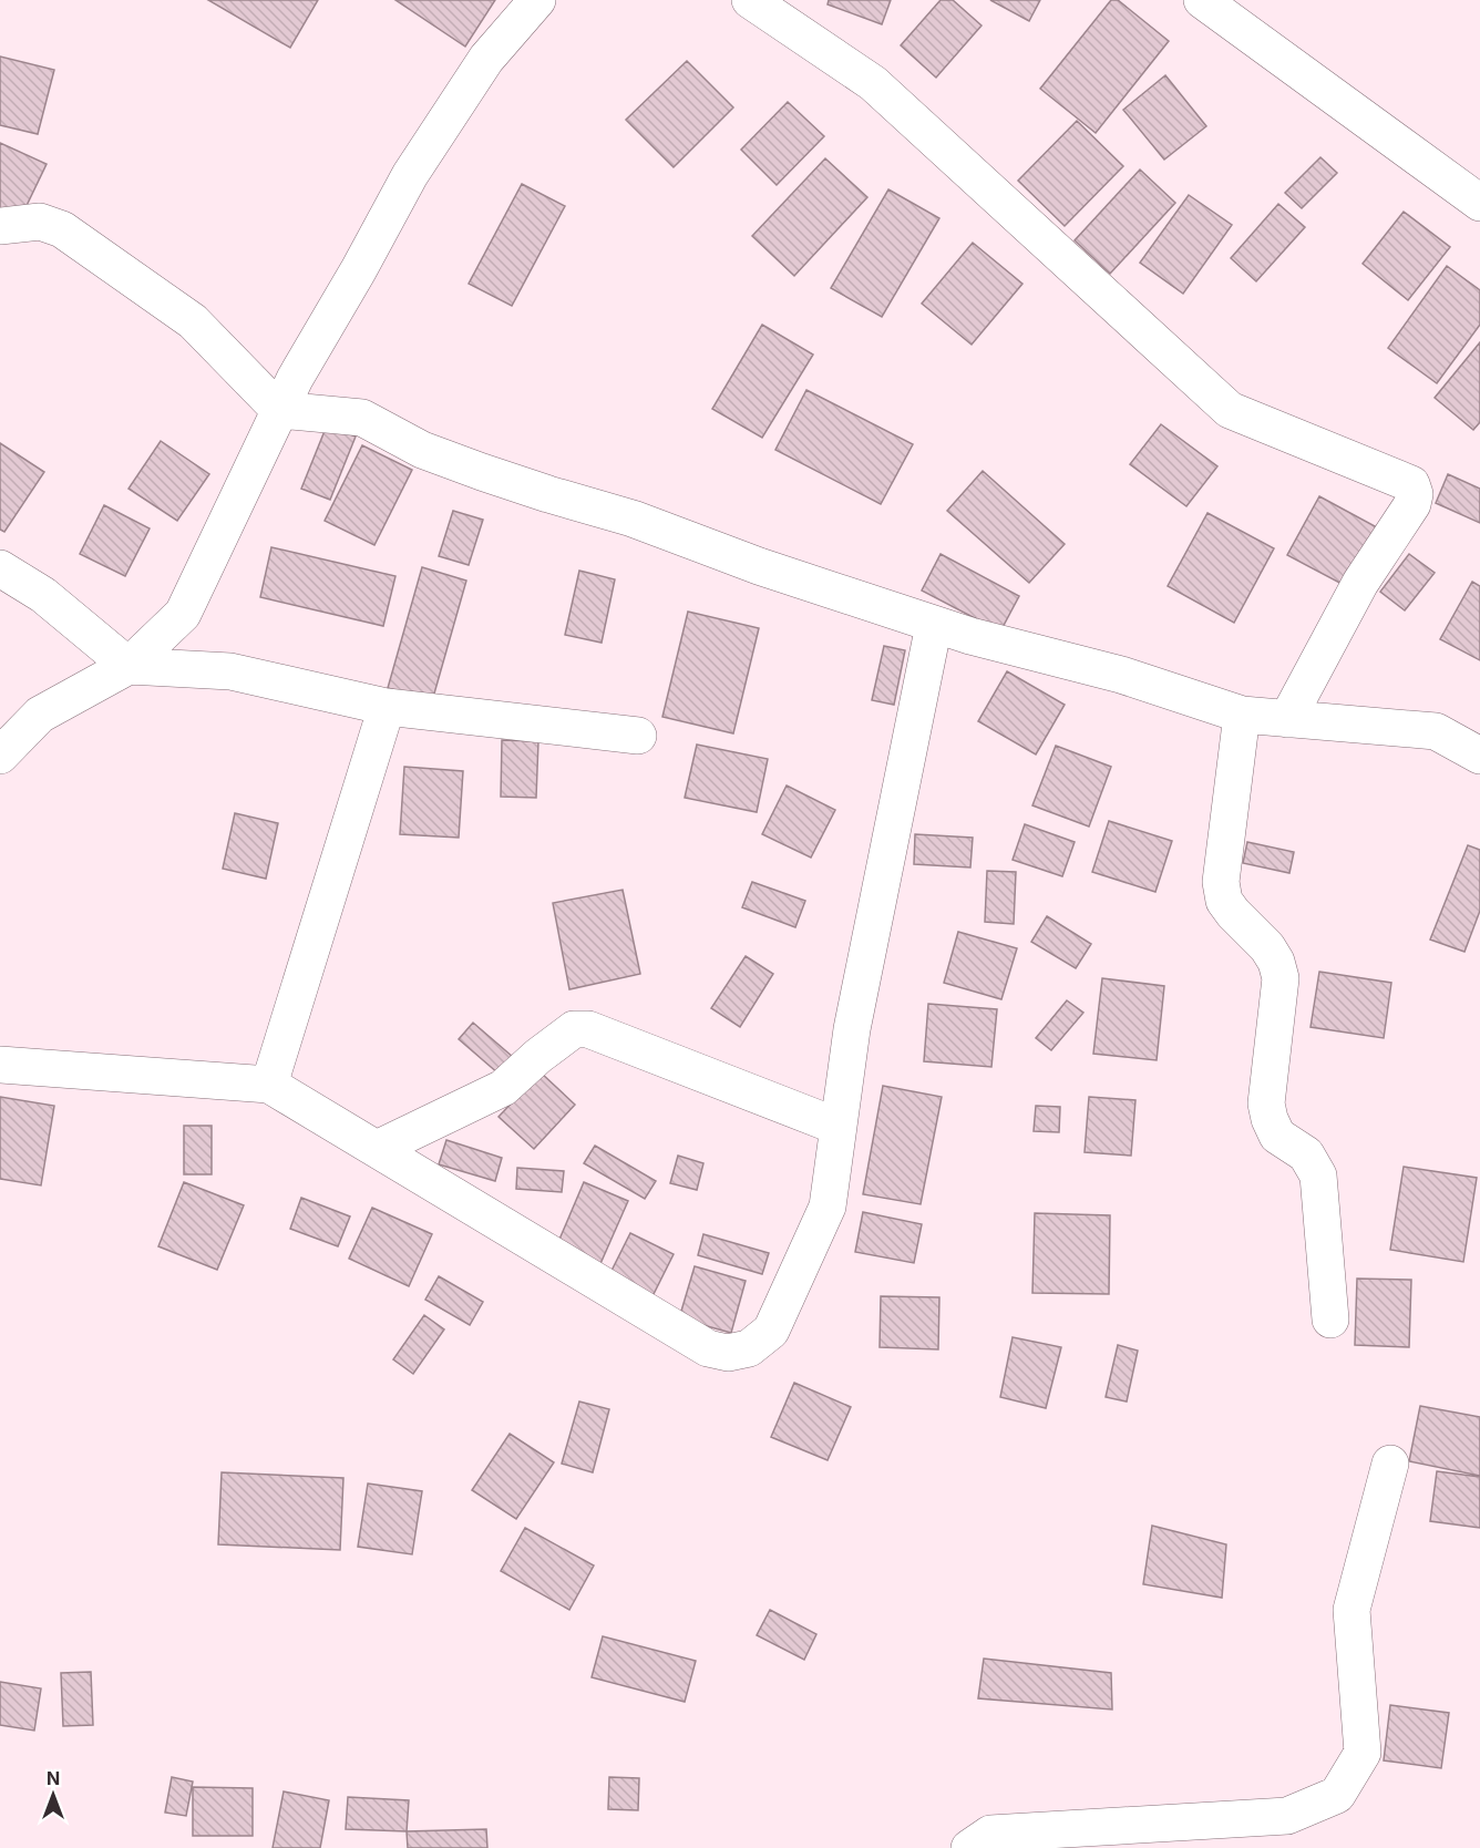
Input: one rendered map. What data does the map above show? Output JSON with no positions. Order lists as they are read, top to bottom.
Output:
{
  "north": "top"
}
